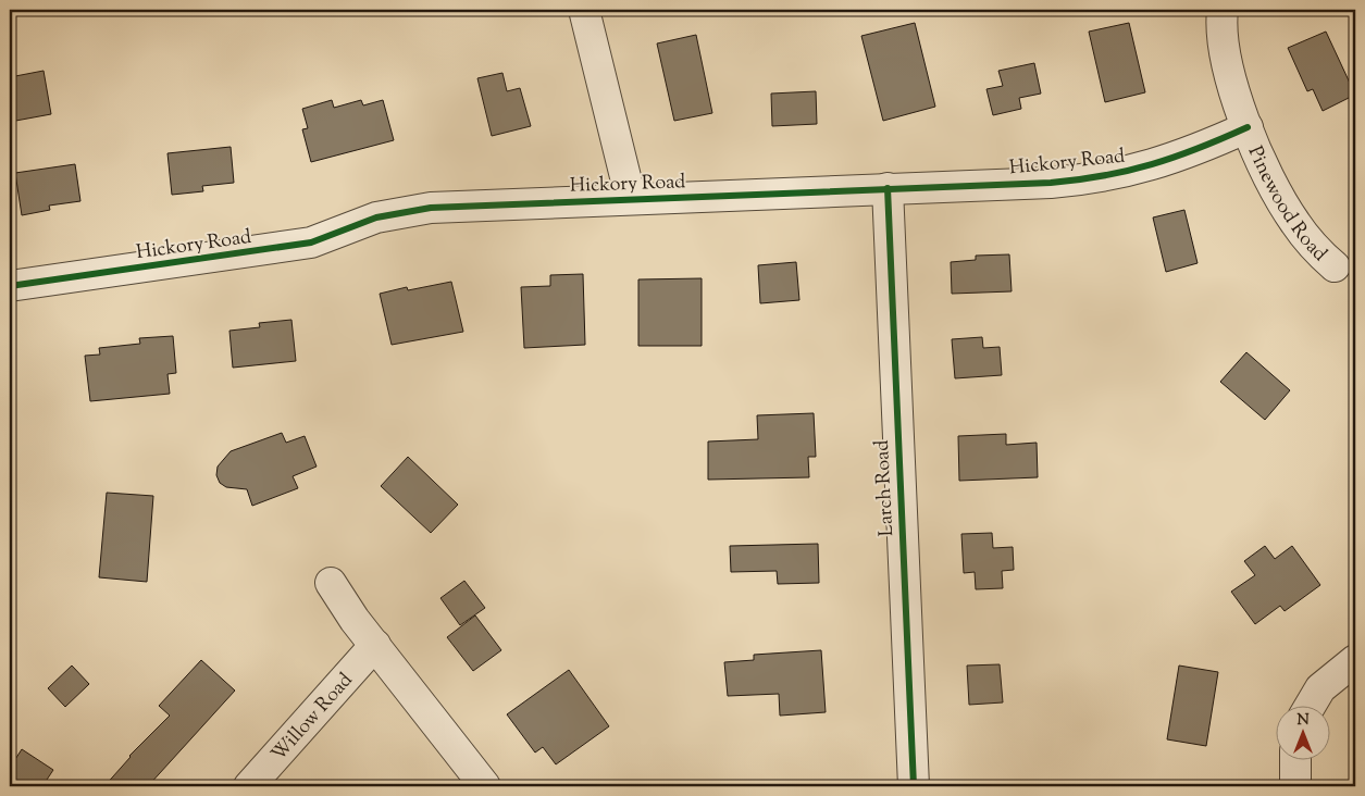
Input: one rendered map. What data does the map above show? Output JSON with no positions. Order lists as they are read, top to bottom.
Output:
{
  "streets": {
    "street": [
      "Hickory Road",
      "Pinewood Road",
      "Larch Road",
      "Willow Road"
    ]
  },
  "crossings": [
    ["Hickory Road", "Pinewood Road"],
    ["Hickory Road", "Larch Road"]
  ],
  "north": "top"
}
